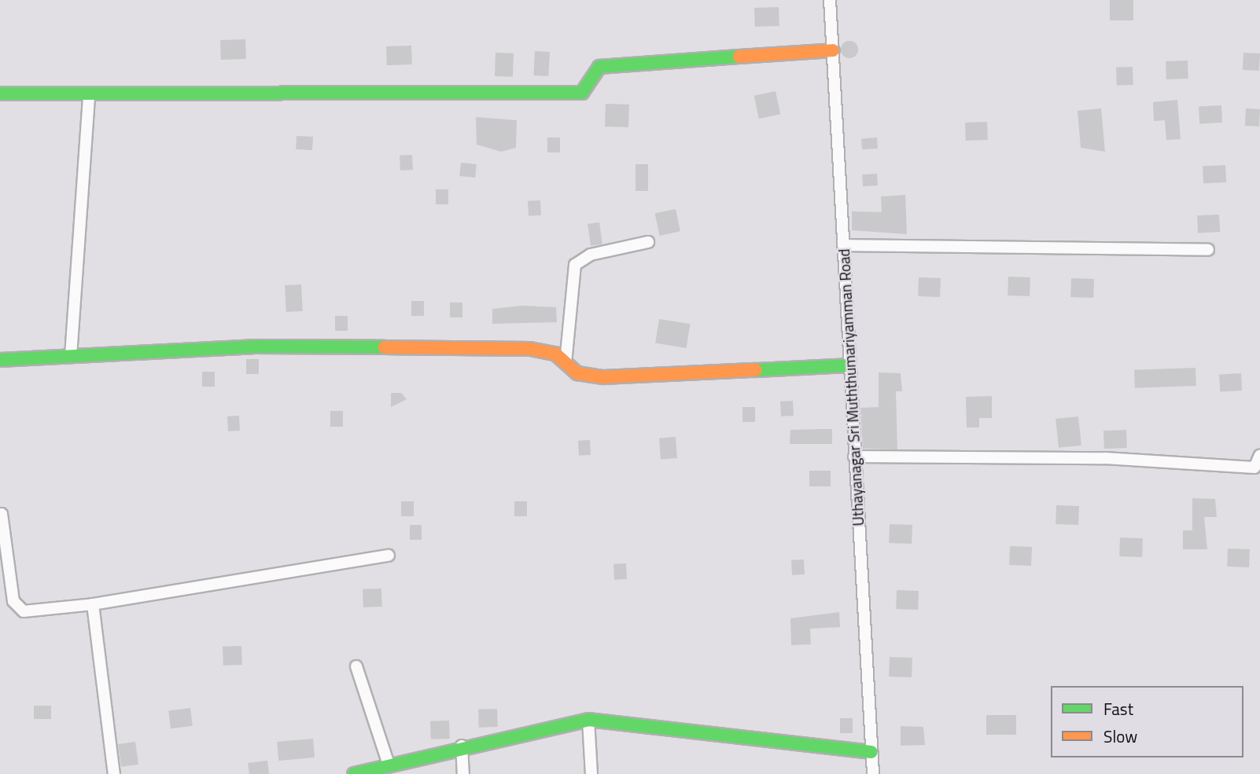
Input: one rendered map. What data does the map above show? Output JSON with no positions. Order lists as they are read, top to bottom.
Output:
{
  "streets": {
    "street": ["Uthayanagar Sri Muththumariyamman Road"]
  },
  "legend": ["Fast", "Slow"]
}
